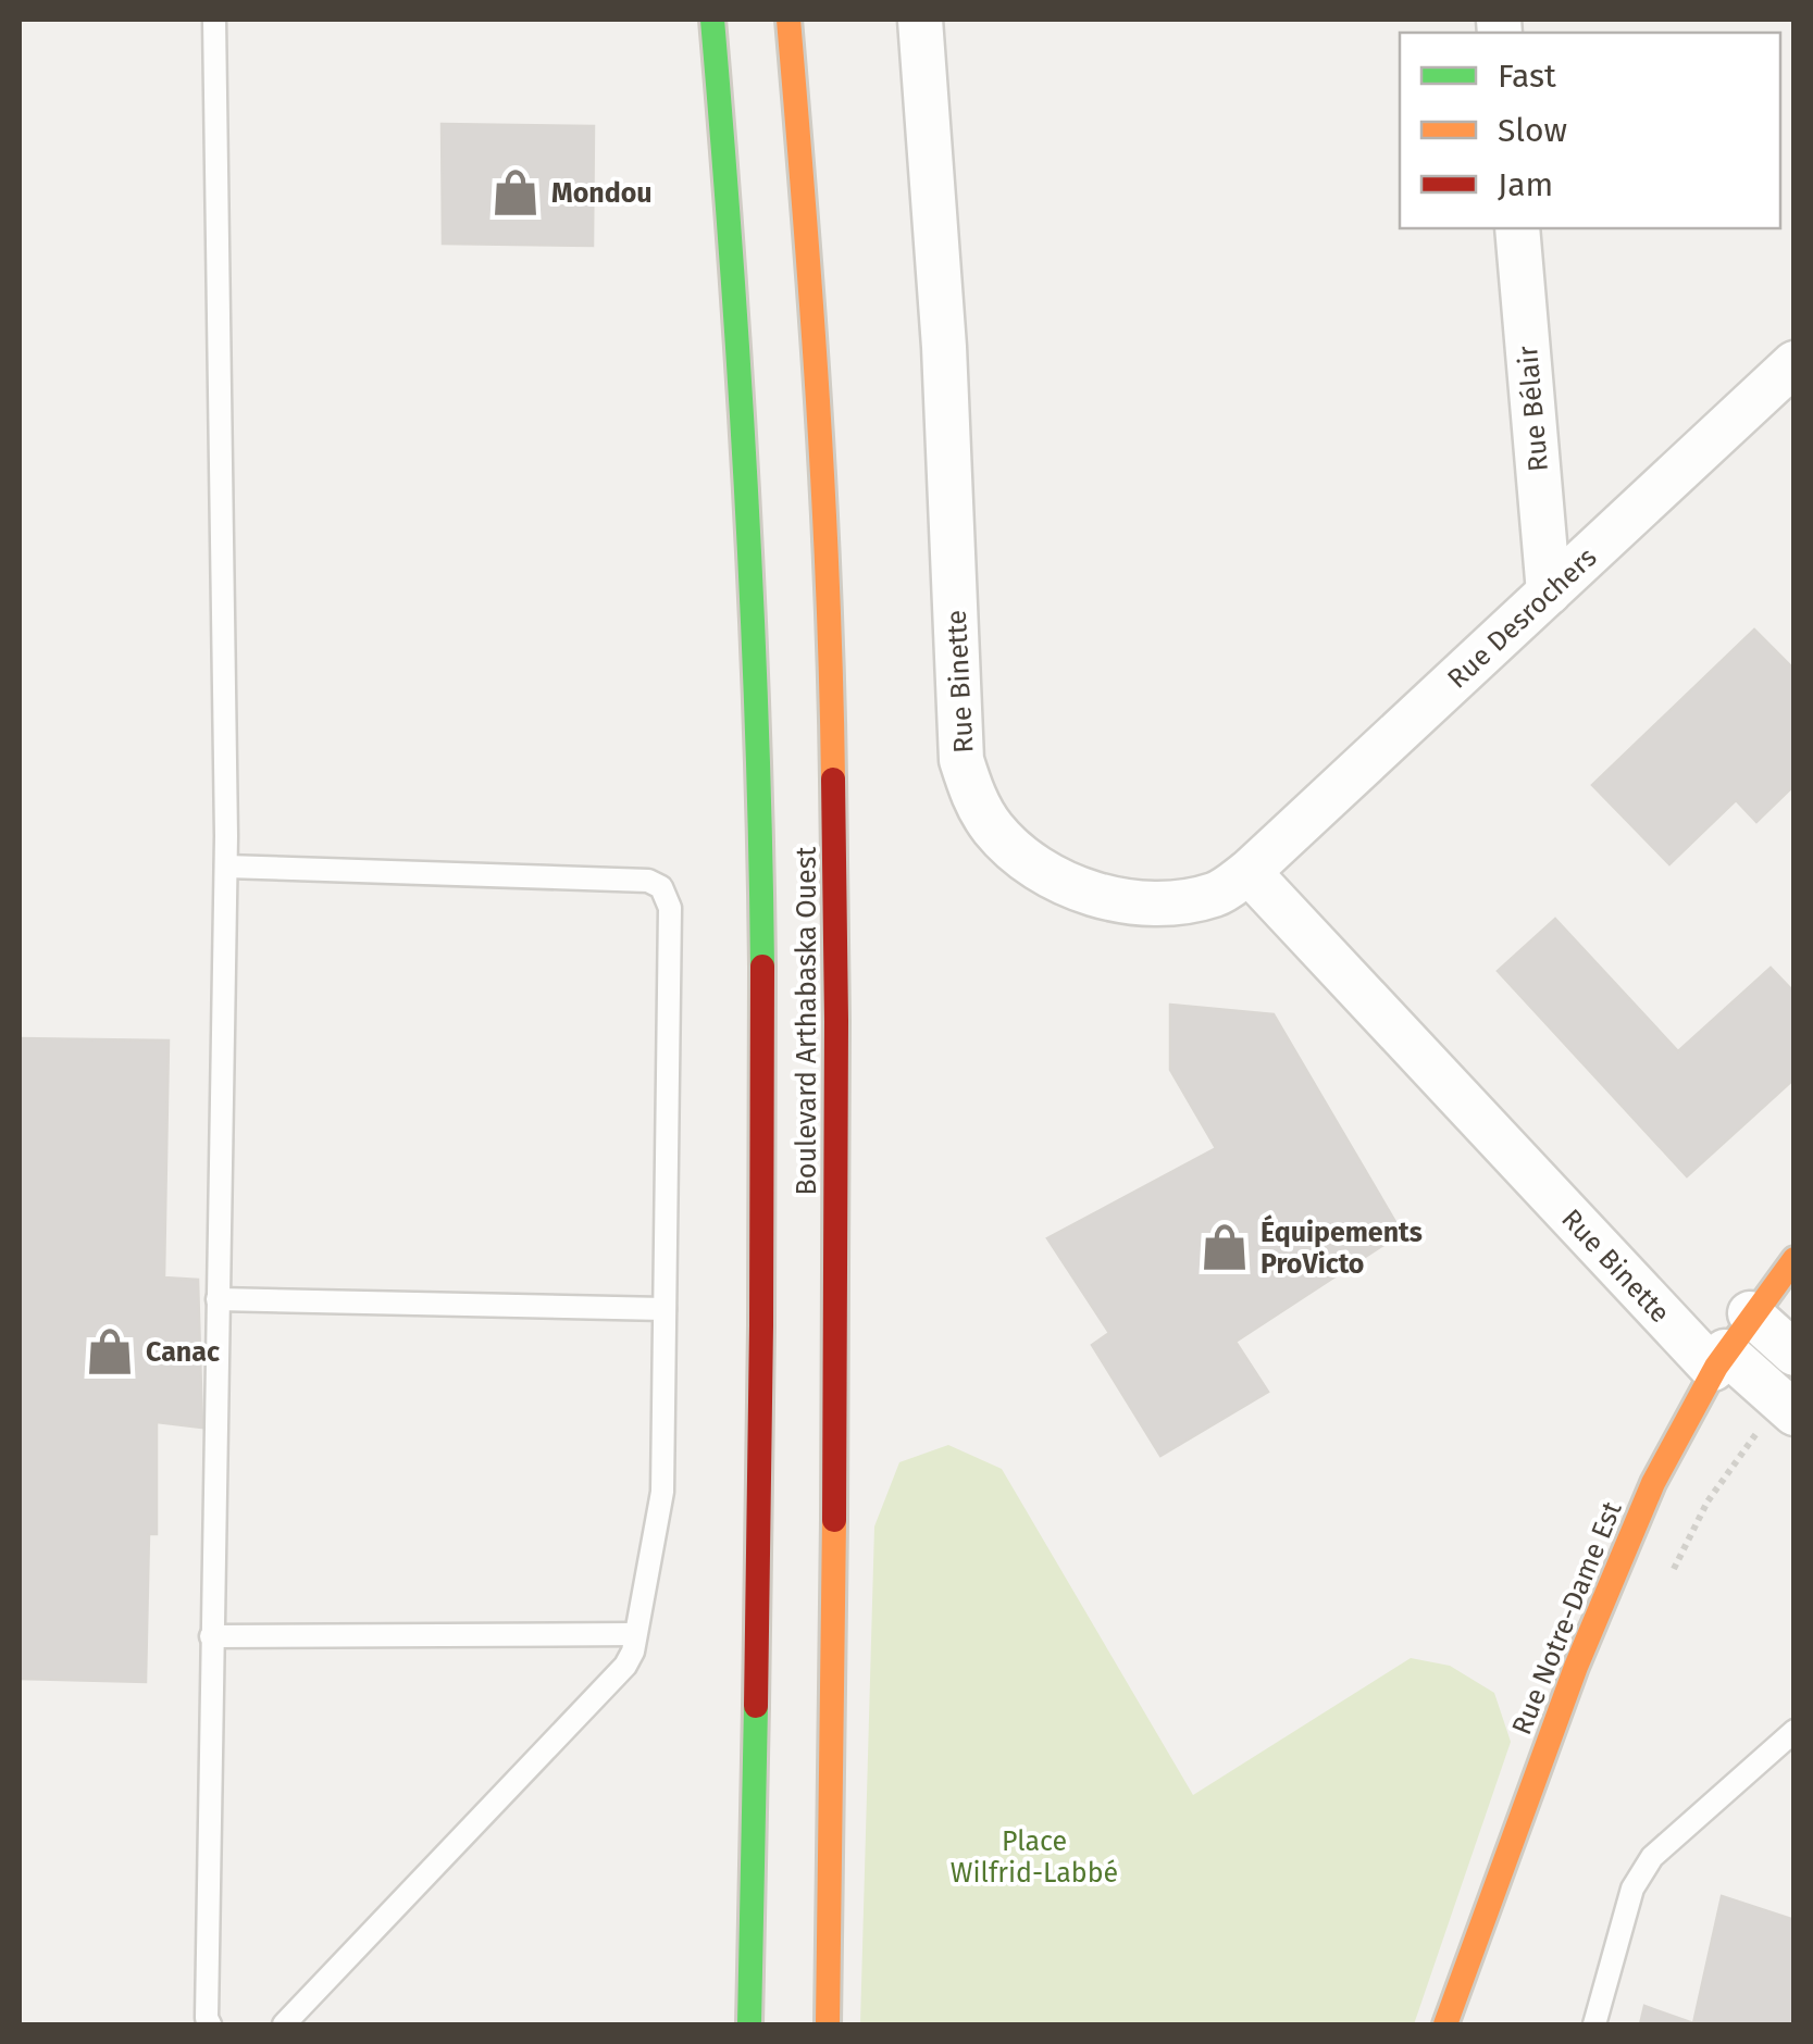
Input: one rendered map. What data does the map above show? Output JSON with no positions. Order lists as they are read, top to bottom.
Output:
{
  "streets": {
    "main road": ["Boulevard Arthabaska Ouest", "Rue Notre-Dame Est"],
    "street": ["Rue Bélair", "Rue Desrochers", "Rue Binette"]
  },
  "crossings": [
    ["Rue Bélair", "Rue Desrochers"],
    ["Rue Desrochers", "Rue Binette"],
    ["Rue Binette", "Rue Notre-Dame Est"]
  ],
  "parks": ["Place Wilfrid-Labbé"],
  "places": {
    "shop": ["Mondou", "Équipements ProVicto", "Canac"]
  },
  "legend": ["Fast", "Slow", "Jam"]
}
